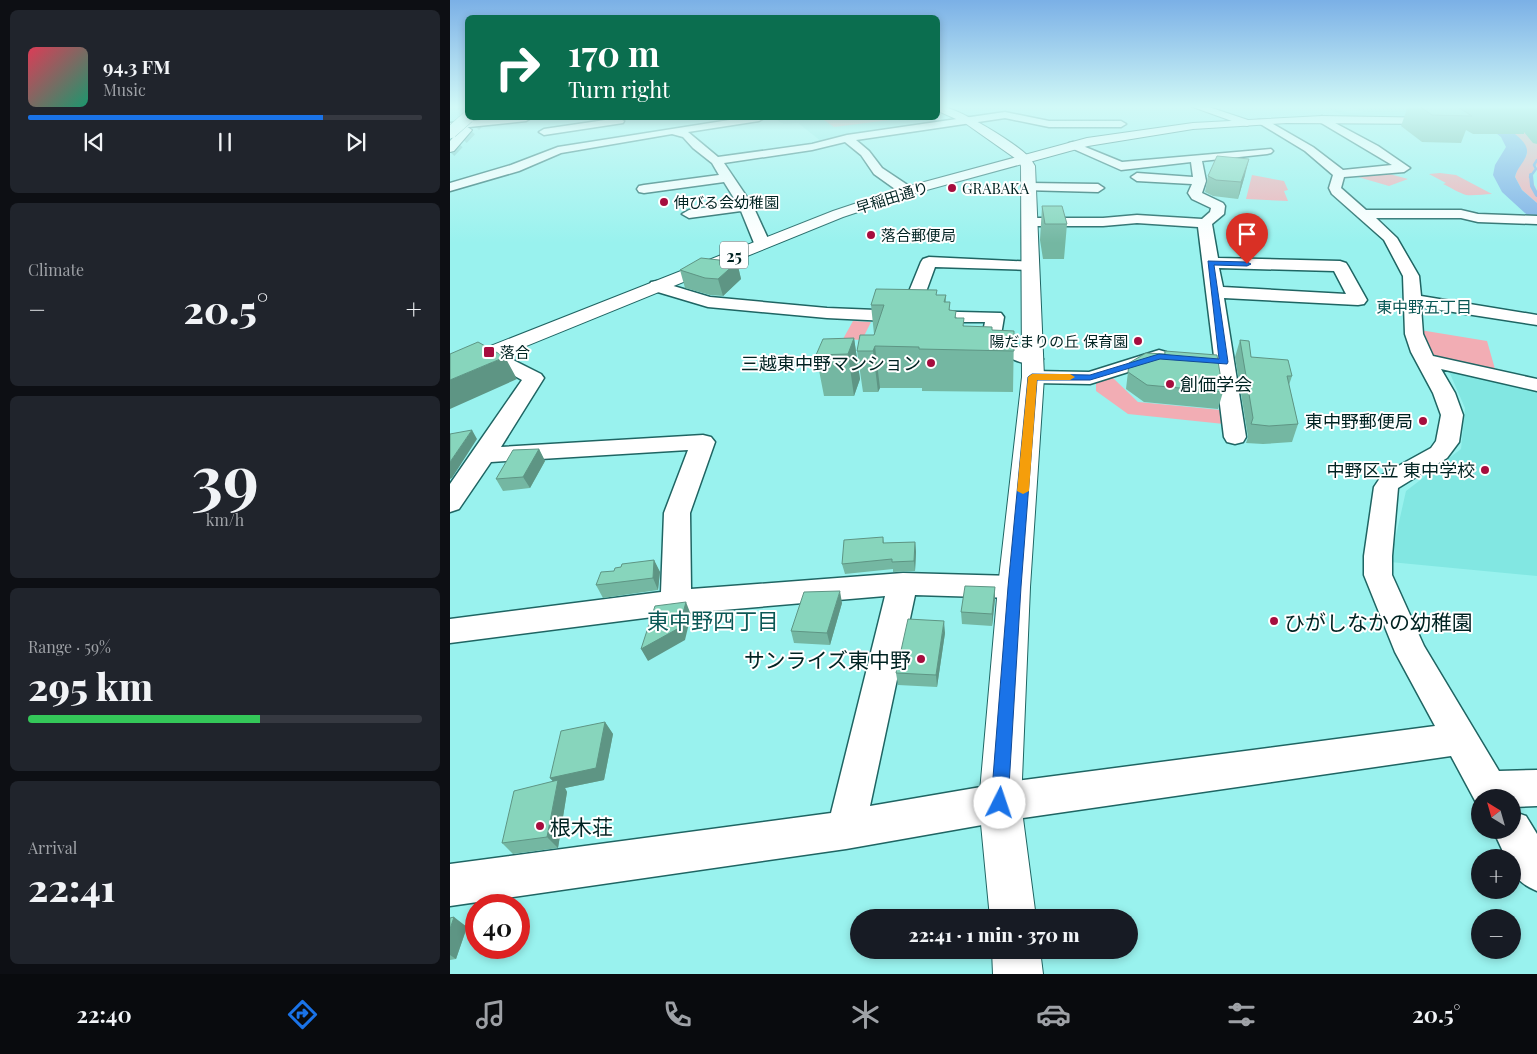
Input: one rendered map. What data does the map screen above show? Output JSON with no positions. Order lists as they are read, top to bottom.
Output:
{
  "streets": {
    "main road": ["早稲田通り", "25"]
  },
  "districts": ["東中野五丁目", "東中野四丁目"],
  "places": {
    "other": [
      "GRABAKA",
      "伸びる会幼稚園",
      "落合郵便局",
      "陽だまりの丘 保育園",
      "三越東中野マンション",
      "創価学会",
      "東中野郵便局",
      "中野区立 東中学校",
      "ひがしなかの幼稚園",
      "サンライズ東中野",
      "根木荘"
    ],
    "transit": ["落合"]
  },
  "north": "top left",
  "page": {
    "turn": ["170 m", "Turn right"],
    "song": ["94.3 FM", "Music"],
    "tile": [
      "Climate",
      ["39", "km/h"],
      ["Range · 59%", "295 km"],
      ["Arrival", "22:41"]
    ],
    "heat": ["−", "20.5°", "+"],
    "map_buttons": ["+", "−"],
    "limit": "40",
    "trip": "22:41 · 1 min · 370 m",
    "tabs": ["22:40", "20.5°"]
  }
}
